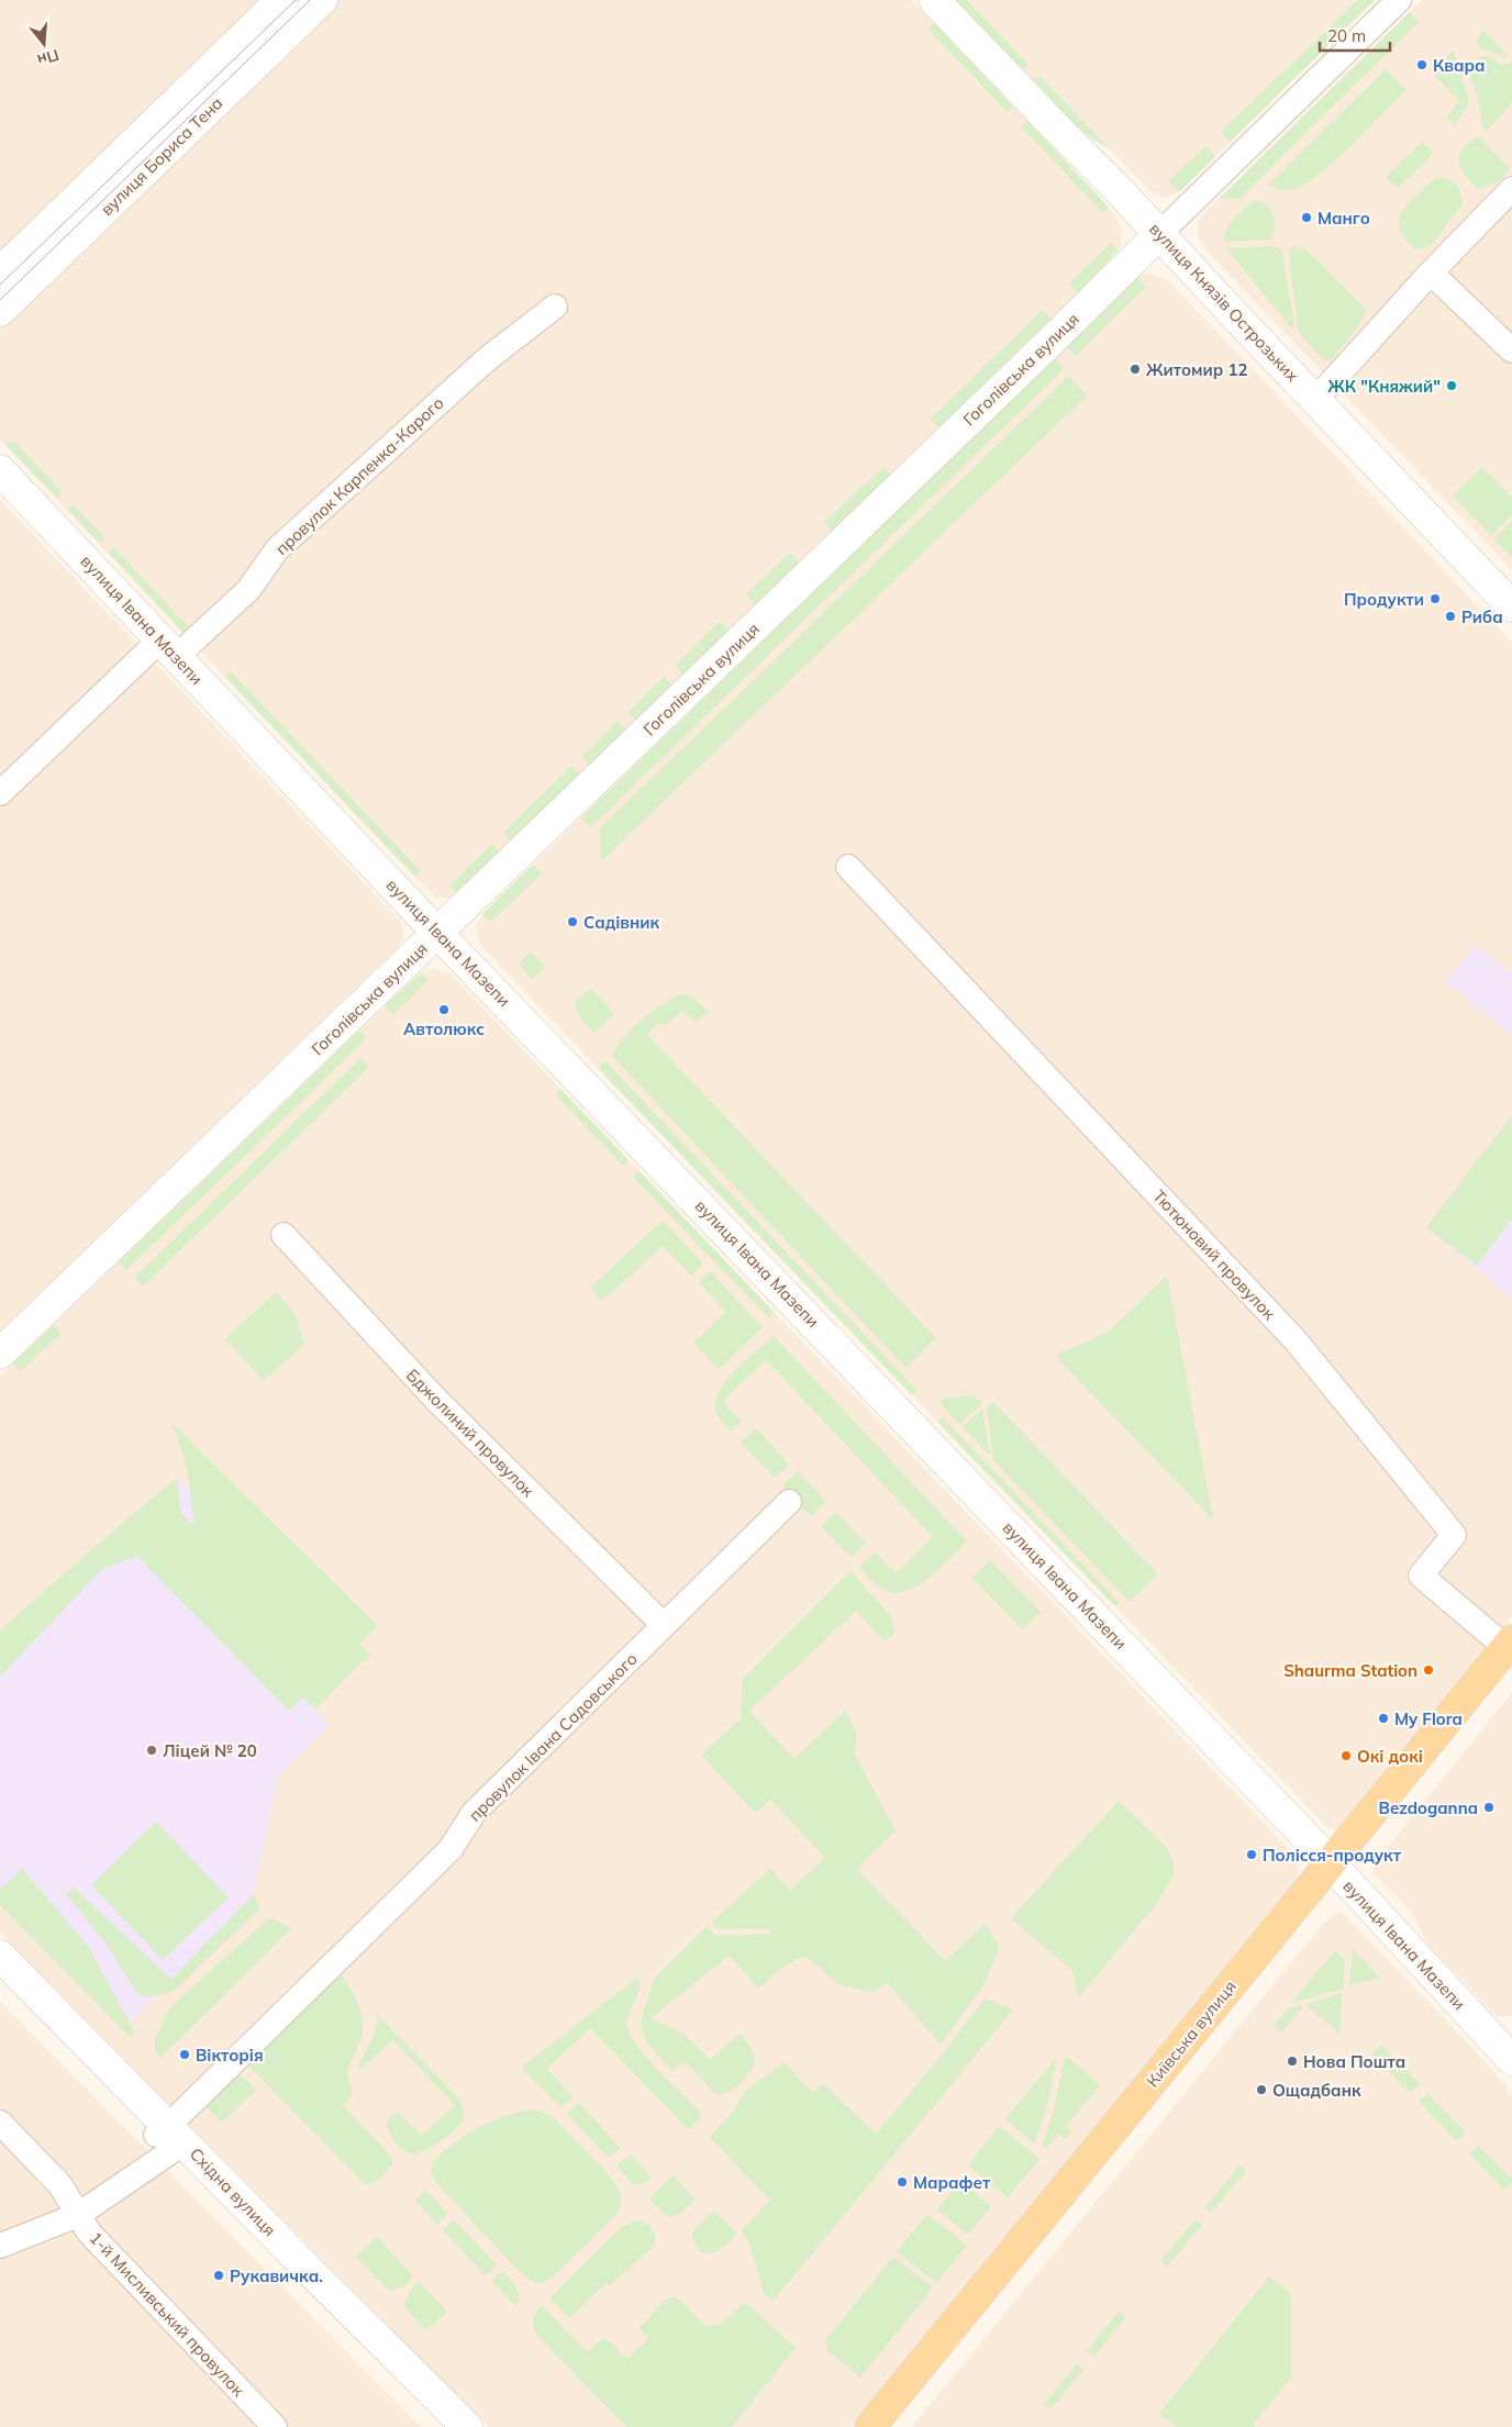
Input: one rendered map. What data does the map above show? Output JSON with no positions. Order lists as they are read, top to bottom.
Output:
{
  "streets": {
    "main road": ["Київська вулиця"],
    "street": [
      "вулиця Бориса Тена",
      "вулиця Князів Острозьких",
      "Гоголівська вулиця",
      "провулок Карпенка-Карого",
      "вулиця Івана Мазепи",
      "Тютюновий провулок",
      "Бджолиний провулок",
      "провулок Івана Садовського",
      "Східна вулиця",
      "1-й Мисливський провулок"
    ]
  },
  "crossings": [
    ["вулиця Князів Острозьких", "Гоголівська вулиця"],
    ["Гоголівська вулиця", "вулиця Івана Мазепи"],
    ["провулок Карпенка-Карого", "вулиця Івана Мазепи"],
    ["вулиця Івана Мазепи", "Київська вулиця"],
    ["Тютюновий провулок", "Київська вулиця"],
    ["Бджолиний провулок", "провулок Івана Садовського"],
    ["провулок Івана Садовського", "Східна вулиця"],
    ["провулок Івана Садовського", "1-й Мисливський провулок"]
  ],
  "places": [
    "Квара",
    "Манго",
    "Житомир 12",
    "ЖК \"Княжий\"",
    "Продукти",
    "Риба",
    "Садівник",
    "Автолюкс",
    "Shaurma Station",
    "My Flora",
    "Ліцей № 20",
    "Окі докі",
    "Bezdoganna",
    "Полісся-продукт",
    "Вікторія",
    "Нова Пошта",
    "Ощадбанк",
    "Марафет",
    "Рукавичка."
  ],
  "scale_bar": "20 m",
  "north": "bottom"
}
